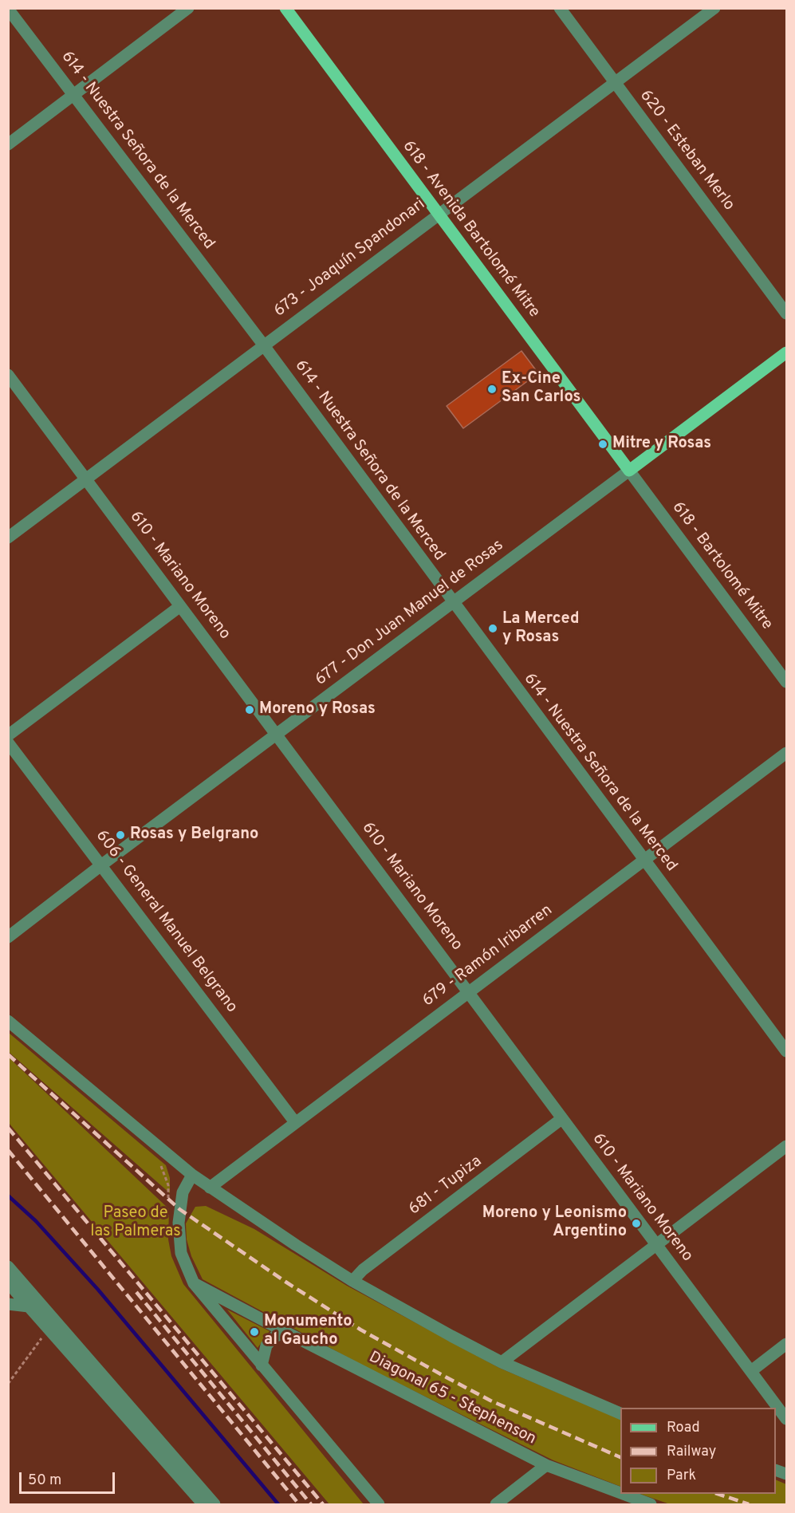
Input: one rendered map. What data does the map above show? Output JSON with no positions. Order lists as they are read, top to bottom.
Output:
{
  "streets": {
    "main road": ["618 - Avenida Bartolomé Mitre", "677 - Don Juan Manuel de Rosas"],
    "street": [
      "614 - Nuestra Señora de la Merced",
      "620 - Esteban Merlo",
      "673 - Joaquín Spandonari",
      "618 - Bartolomé Mitre",
      "610 - Mariano Moreno",
      "606 - General Manuel Belgrano",
      "679 - Ramón Iribarren",
      "681 - Tupiza",
      "Diagonal 65 - Stephenson"
    ]
  },
  "crossings": [
    ["614 - Nuestra Señora de la Merced", "673 - Joaquín Spandonari"],
    ["614 - Nuestra Señora de la Merced", "677 - Don Juan Manuel de Rosas"],
    ["614 - Nuestra Señora de la Merced", "679 - Ramón Iribarren"],
    ["620 - Esteban Merlo", "673 - Joaquín Spandonari"],
    ["618 - Avenida Bartolomé Mitre", "673 - Joaquín Spandonari"],
    ["618 - Avenida Bartolomé Mitre", "618 - Bartolomé Mitre"],
    ["618 - Avenida Bartolomé Mitre", "677 - Don Juan Manuel de Rosas"],
    ["673 - Joaquín Spandonari", "610 - Mariano Moreno"],
    ["618 - Bartolomé Mitre", "677 - Don Juan Manuel de Rosas"],
    ["610 - Mariano Moreno", "677 - Don Juan Manuel de Rosas"],
    ["610 - Mariano Moreno", "679 - Ramón Iribarren"],
    ["610 - Mariano Moreno", "681 - Tupiza"],
    ["677 - Don Juan Manuel de Rosas", "606 - General Manuel Belgrano"],
    ["606 - General Manuel Belgrano", "679 - Ramón Iribarren"]
  ],
  "parks": ["Paseo de las Palmeras"],
  "places": [
    "Ex-Cine San Carlos",
    "Mitre y Rosas",
    "La Merced y Rosas",
    "Moreno y Rosas",
    "Rosas y Belgrano",
    "Moreno y Leonismo Argentino",
    "Monumento al Gaucho"
  ],
  "legend": ["Road", "Railway", "Park"],
  "scale_bar": "50 m"
}
